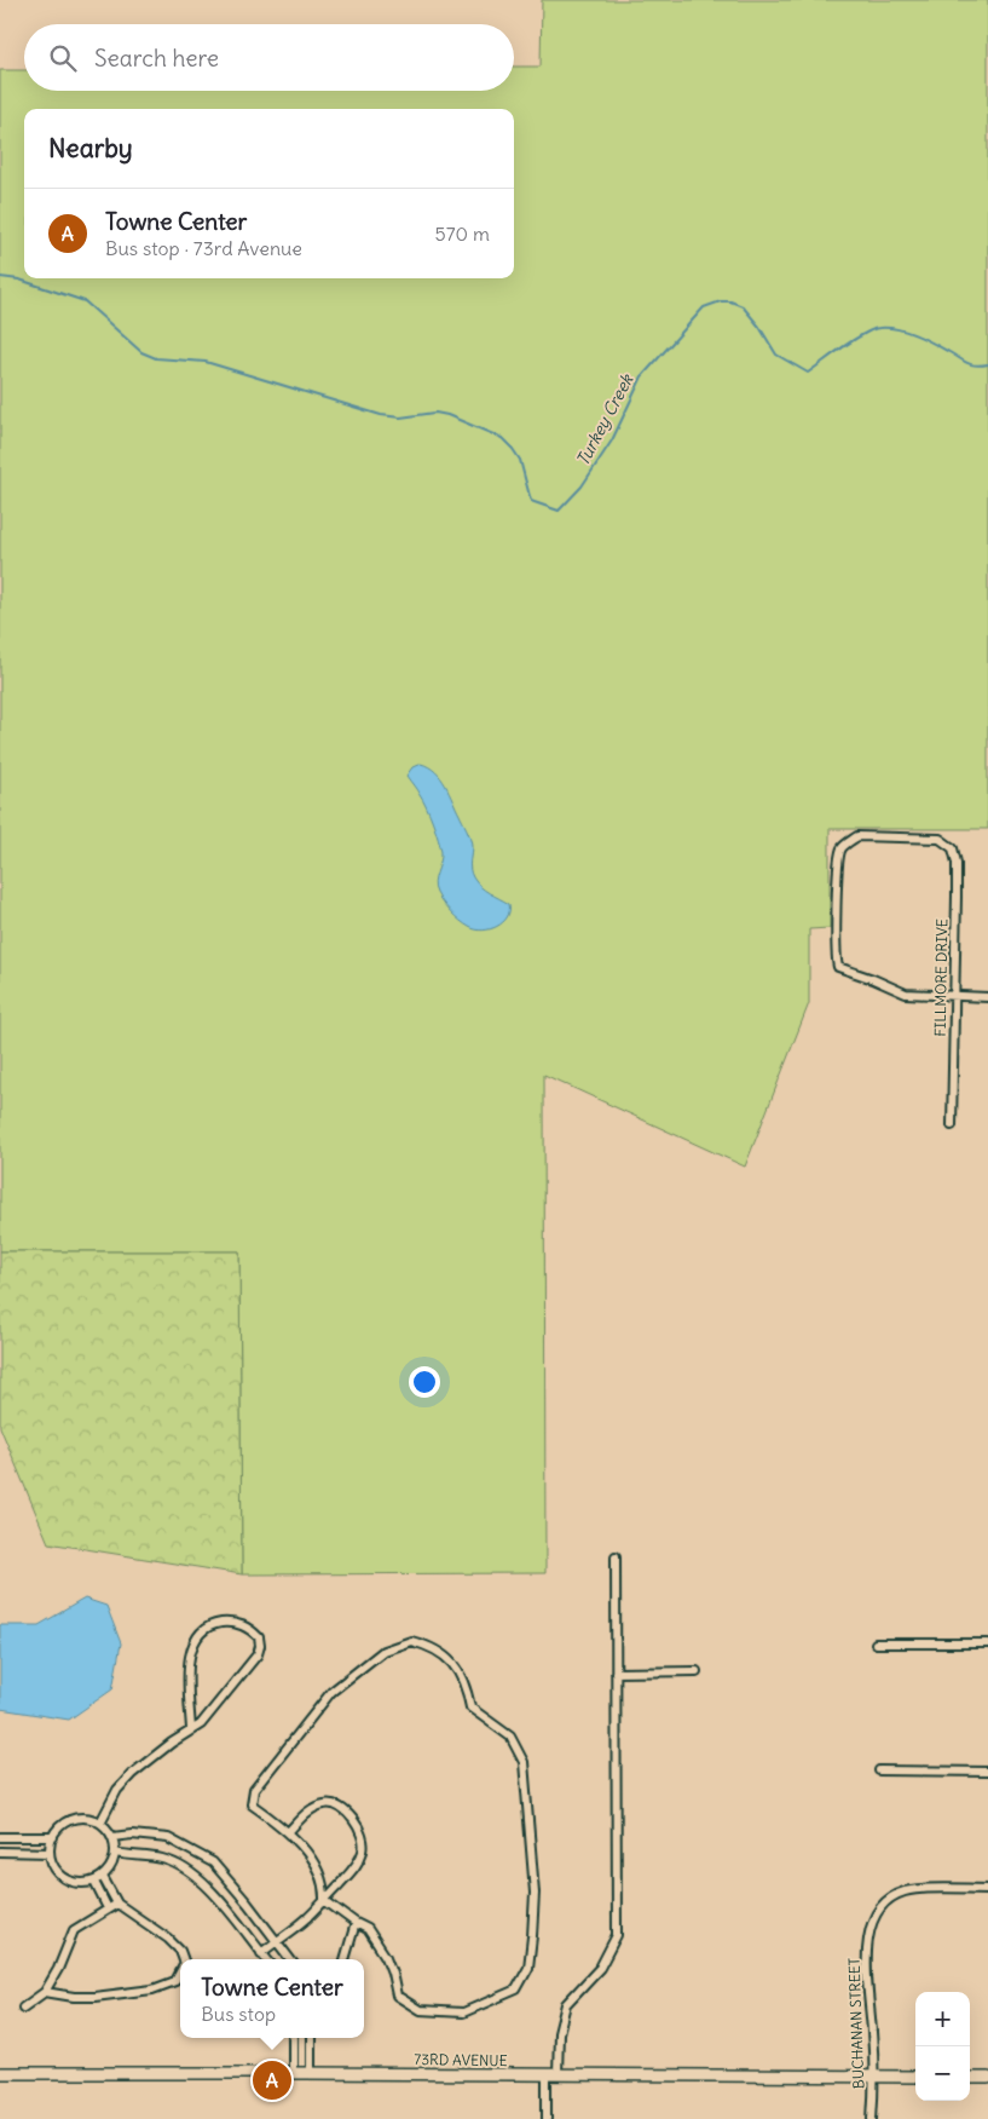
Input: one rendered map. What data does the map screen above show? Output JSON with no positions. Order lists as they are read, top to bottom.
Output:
{
  "streets": {
    "street": ["FILLMORE DRIVE", "BUCHANAN STREET", "73RD AVENUE"]
  },
  "crossings": [
    ["BUCHANAN STREET", "73RD AVENUE"]
  ],
  "water": ["Turkey Creek"],
  "page": {
    "search": "Search here",
    "heading": "Nearby",
    "list": [
      {
        "mark": "A",
        "name": "Towne Center",
        "note": "Bus stop · 73rd Avenue",
        "value": "570 m"
      }
    ],
    "popup": ["Towne Center", "Bus stop"],
    "map_buttons": ["+", "−"],
    "pins": "A"
  }
}
